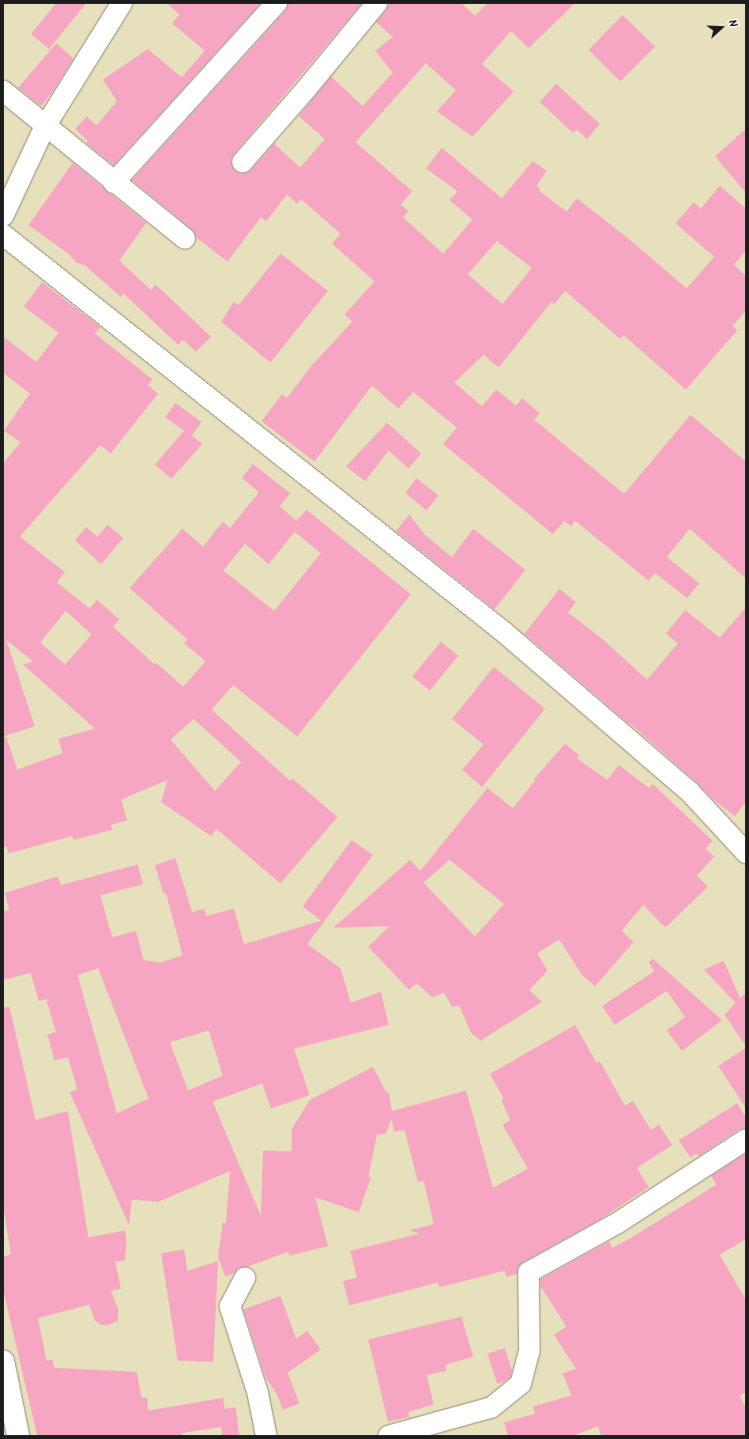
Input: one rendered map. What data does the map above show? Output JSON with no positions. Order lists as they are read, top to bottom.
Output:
{
  "north": "right"
}
